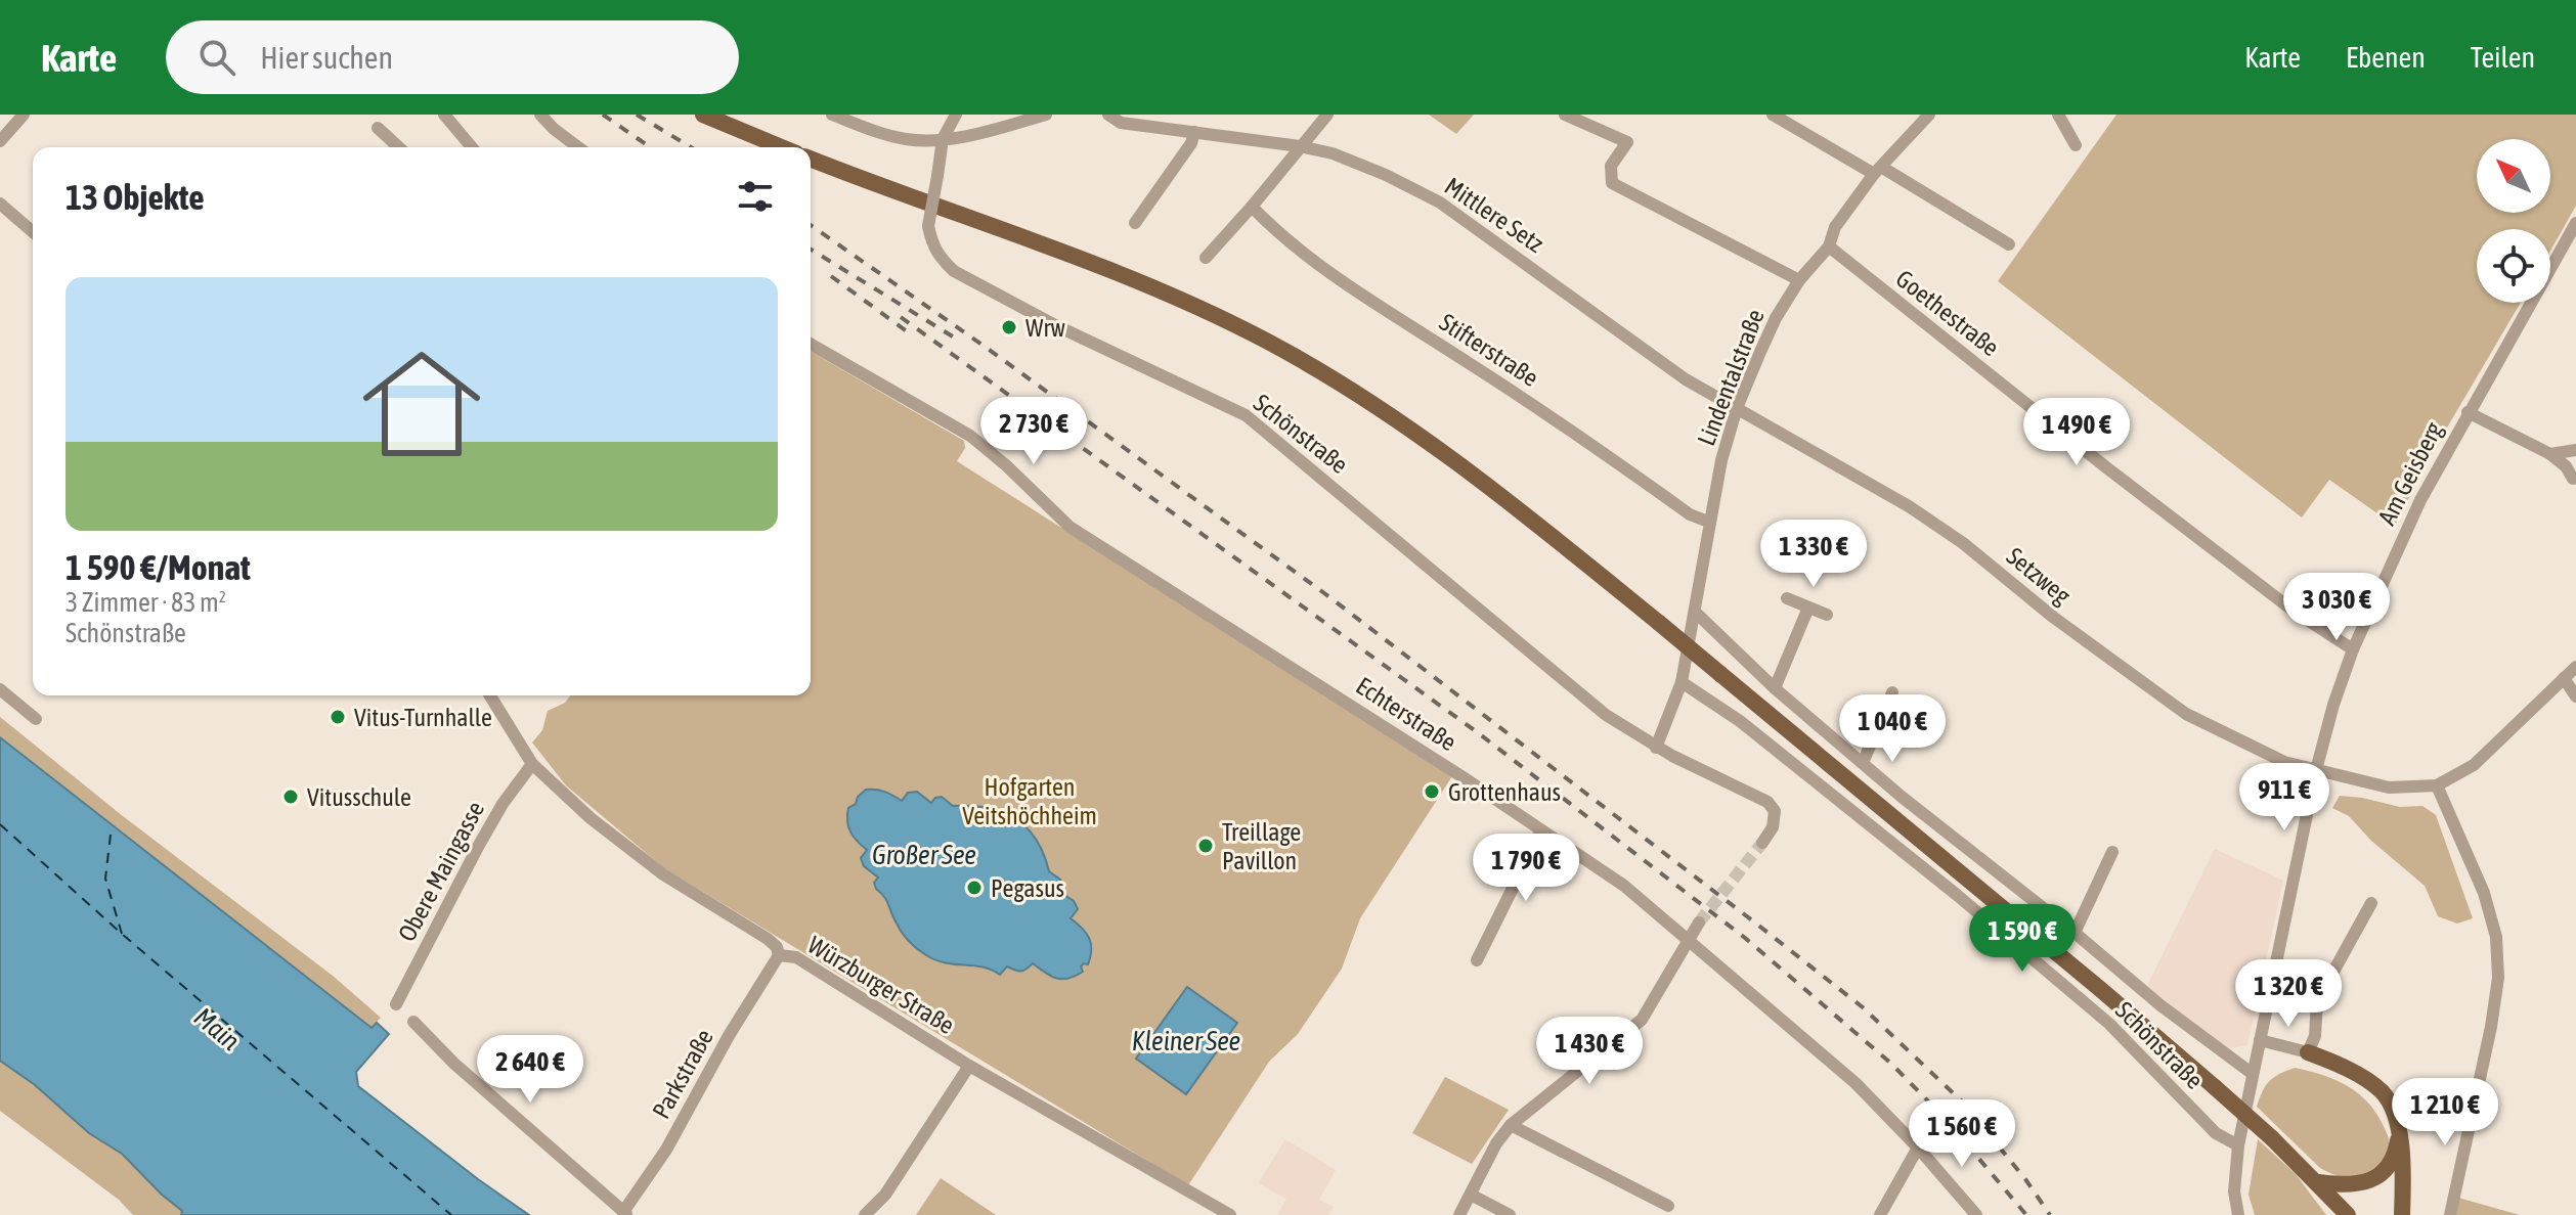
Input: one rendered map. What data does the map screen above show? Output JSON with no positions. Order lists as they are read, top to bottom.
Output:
{
  "streets": {
    "street": [
      "Mittlere Setz",
      "Goethestraße",
      "Stifterstraße",
      "Lindentalstraße",
      "Schönstraße",
      "Am Geisberg",
      "Setzweg",
      "Echterstraße",
      "Obere Maingasse",
      "Würzburger Straße",
      "Parkstraße"
    ]
  },
  "crossings": [
    ["Mittlere Setz", "Lindentalstraße"],
    ["Mittlere Setz", "Setzweg"],
    ["Goethestraße", "Lindentalstraße"],
    ["Goethestraße", "Am Geisberg"],
    ["Stifterstraße", "Lindentalstraße"],
    ["Lindentalstraße", "Schönstraße"],
    ["Lindentalstraße", "Setzweg"],
    ["Schönstraße", "Am Geisberg"],
    ["Am Geisberg", "Setzweg"],
    ["Obere Maingasse", "Würzburger Straße"],
    ["Würzburger Straße", "Parkstraße"]
  ],
  "water": ["Großer See", "Main", "Kleiner See"],
  "parks": ["Hofgarten Veitshöchheim"],
  "places": [
    "Wrw",
    "Vitus-Turnhalle",
    "Grottenhaus",
    "Vitusschule",
    "Treillage Pavillon",
    "Pegasus"
  ],
  "north": "top left",
  "page": {
    "header": "Karte",
    "search": "Hier suchen",
    "nav": ["Karte", "Ebenen", "Teilen"],
    "heading": "13 Objekte",
    "list": [
      {
        "name": "1 590 €/Monat",
        "note": "3 Zimmer · 83 m² · Schönstraße"
      }
    ],
    "price": [
      "2 730 €",
      "1 490 €",
      "1 330 €",
      "3 030 €",
      "1 040 €",
      "911 €",
      "1 790 €",
      "1 590 €",
      "1 320 €",
      "1 430 €",
      "2 640 €",
      "1 210 €",
      "1 560 €"
    ]
  }
}
